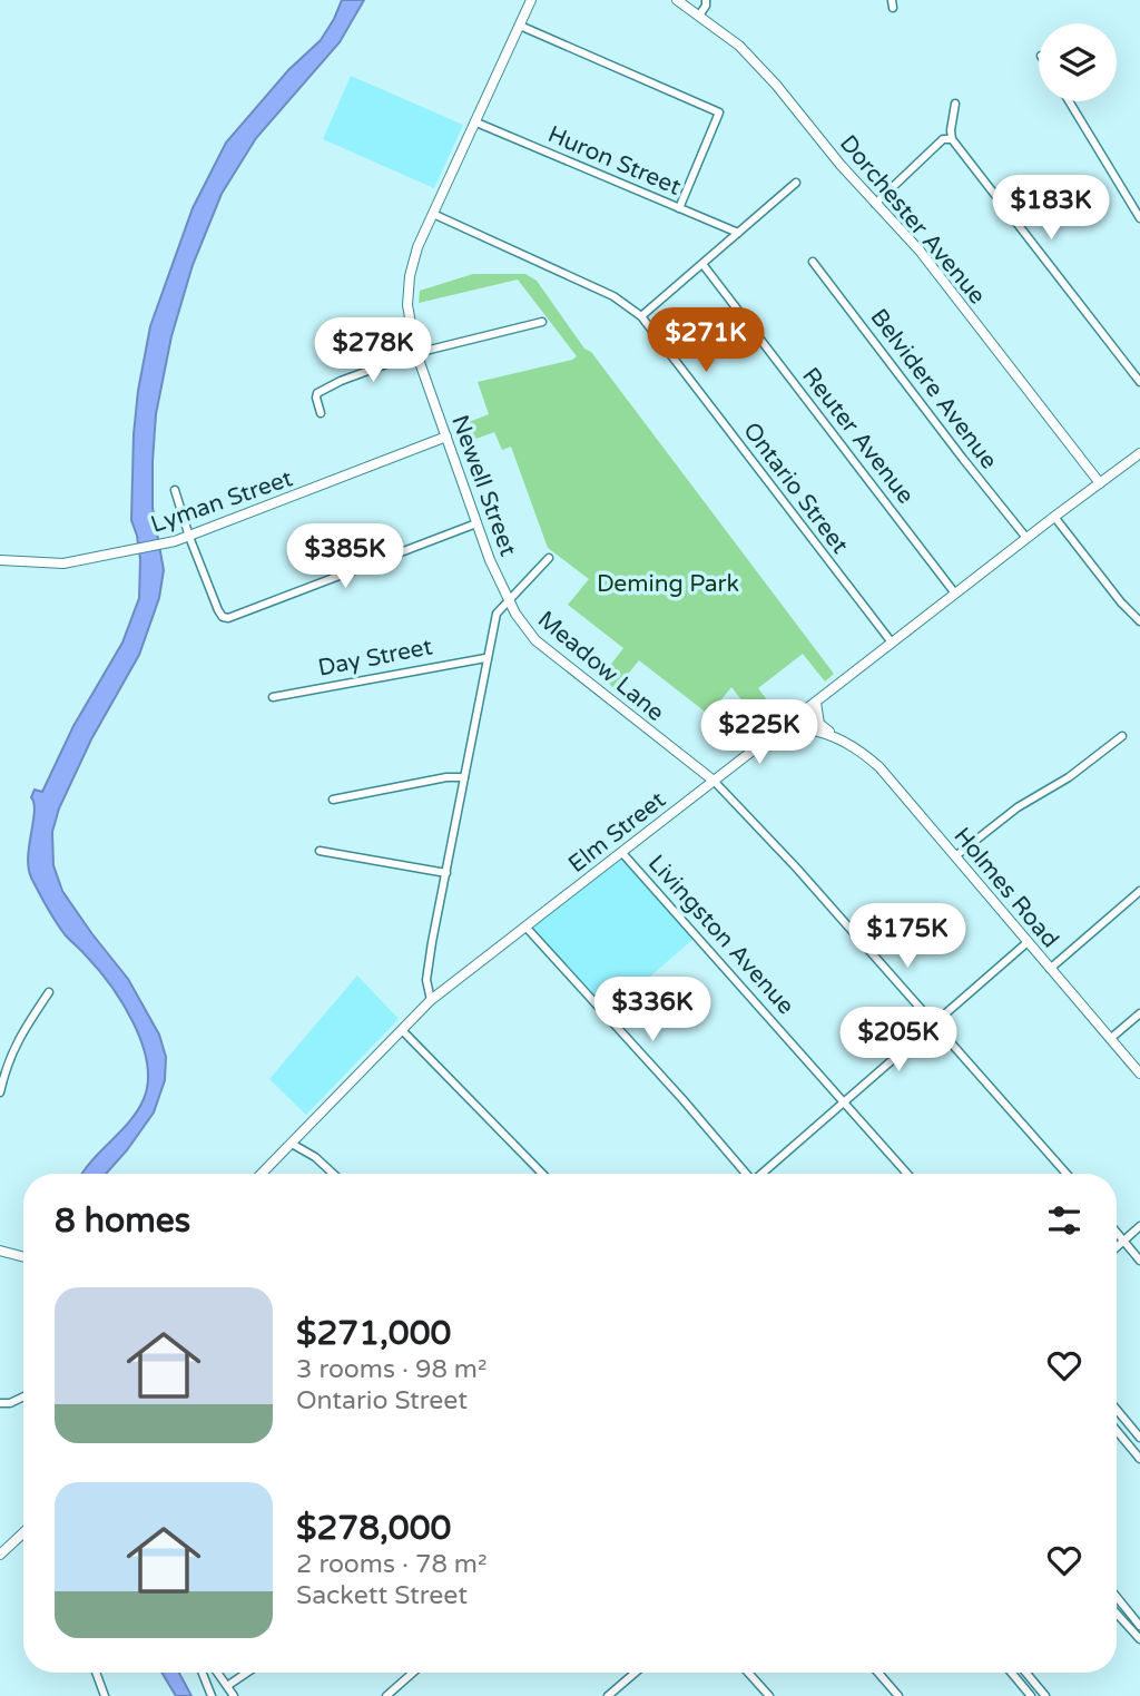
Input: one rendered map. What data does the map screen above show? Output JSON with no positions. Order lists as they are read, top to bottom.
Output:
{
  "streets": {
    "street": [
      "Huron Street",
      "Dorchester Avenue",
      "Belvidere Avenue",
      "Reuter Avenue",
      "Newell Street",
      "Ontario Street",
      "Lyman Street",
      "Day Street",
      "Meadow Lane",
      "Elm Street",
      "Holmes Road",
      "Livingston Avenue"
    ]
  },
  "crossings": [
    ["Huron Street", "Newell Street"],
    ["Dorchester Avenue", "Elm Street"],
    ["Belvidere Avenue", "Elm Street"],
    ["Reuter Avenue", "Elm Street"],
    ["Newell Street", "Ontario Street"],
    ["Newell Street", "Lyman Street"],
    ["Newell Street", "Meadow Lane"],
    ["Ontario Street", "Elm Street"],
    ["Meadow Lane", "Elm Street"],
    ["Elm Street", "Holmes Road"],
    ["Elm Street", "Livingston Avenue"]
  ],
  "parks": ["Deming Park"],
  "page": {
    "price": [
      "$183K",
      "$271K",
      "$278K",
      "$385K",
      "$225K",
      "$175K",
      "$336K",
      "$205K"
    ],
    "heading": "8 homes",
    "list": [
      {
        "name": "$271,000",
        "note": "3 rooms · 98 m² · Ontario Street"
      },
      {
        "name": "$278,000",
        "note": "2 rooms · 78 m² · Sackett Street"
      }
    ]
  }
}
